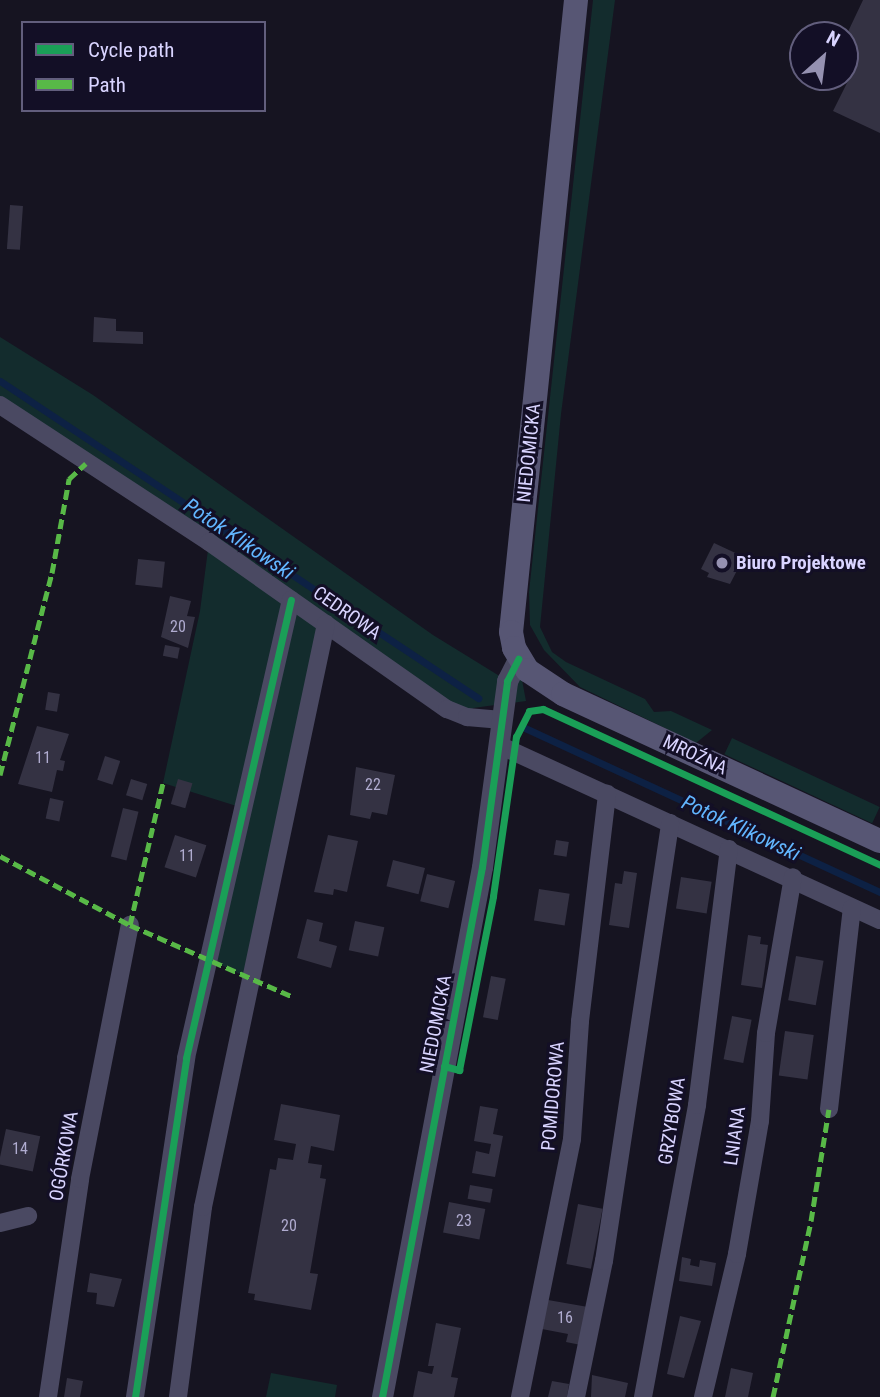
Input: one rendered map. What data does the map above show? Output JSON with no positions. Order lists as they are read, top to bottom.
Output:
{
  "streets": {
    "main road": ["NIEDOMICKA", "MROŹNA"],
    "street": [
      "CEDROWA",
      "POMIDOROWA",
      "GRZYBOWA",
      "LNIANA",
      "OGÓRKOWA"
    ]
  },
  "crossings": [
    ["NIEDOMICKA", "CEDROWA"],
    ["NIEDOMICKA", "MROŹNA"]
  ],
  "water": ["Potok Klikowski"],
  "places": ["Biuro Projektowe"],
  "house_numbers": [
    "20",
    "11",
    "22",
    "11",
    "14",
    "23",
    "20",
    "16"
  ],
  "legend": ["Cycle path", "Path"],
  "north": "top right"
}
